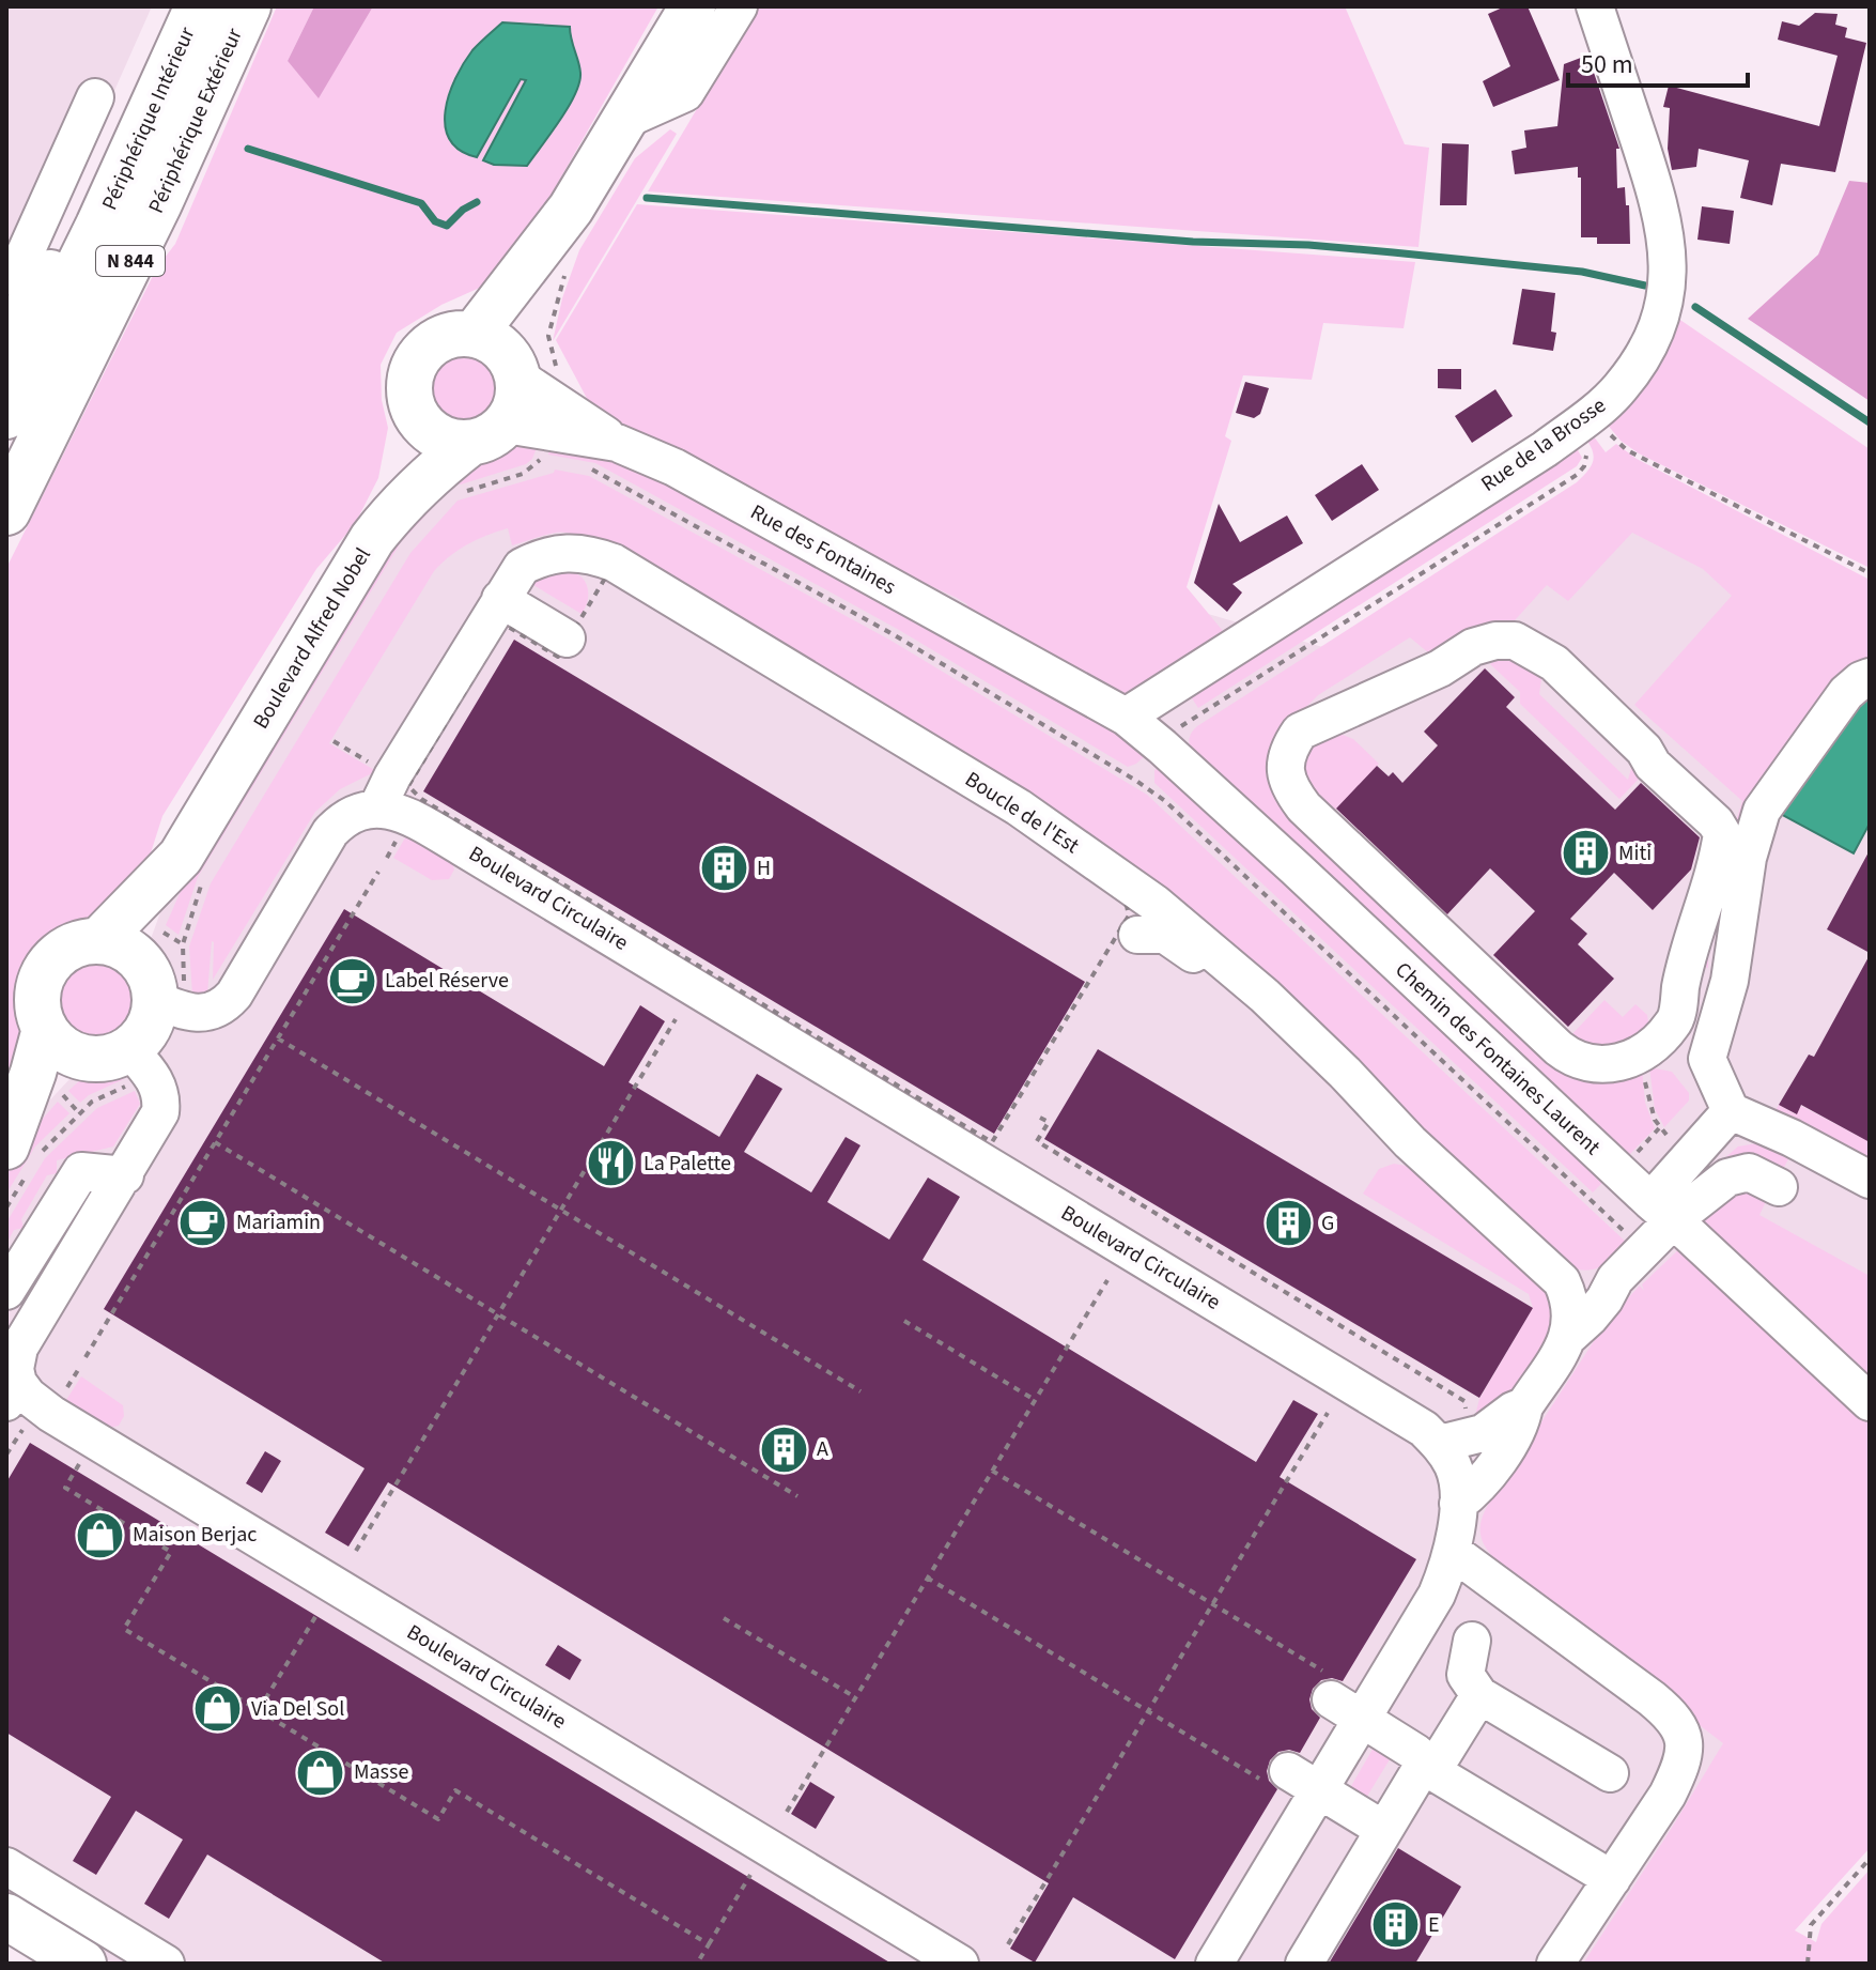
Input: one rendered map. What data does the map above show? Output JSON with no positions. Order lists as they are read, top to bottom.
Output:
{
  "streets": {
    "highway": ["Périphérique Intérieur", "Périphérique Extérieur", "N 844"],
    "main road": ["Boulevard Alfred Nobel"],
    "street": [
      "Rue de la Brosse",
      "Rue des Fontaines",
      "Boucle de l'Est",
      "Boulevard Circulaire",
      "Chemin des Fontaines Laurent"
    ]
  },
  "crossings": [
    ["Rue de la Brosse", "Rue des Fontaines"],
    ["Rue de la Brosse", "Chemin des Fontaines Laurent"],
    ["Rue des Fontaines", "Boulevard Alfred Nobel"],
    ["Rue des Fontaines", "Chemin des Fontaines Laurent"],
    ["Boucle de l'Est", "Boulevard Circulaire"]
  ],
  "places": {
    "building": [
      "Miti",
      "H",
      "G",
      "A",
      "E"
    ],
    "cafe": ["Label Réserve", "Mariamin"],
    "restaurant": ["La Palette"],
    "shop": ["Maison Berjac", "Via Del Sol", "Masse"]
  },
  "scale_bar": "50 m"
}
